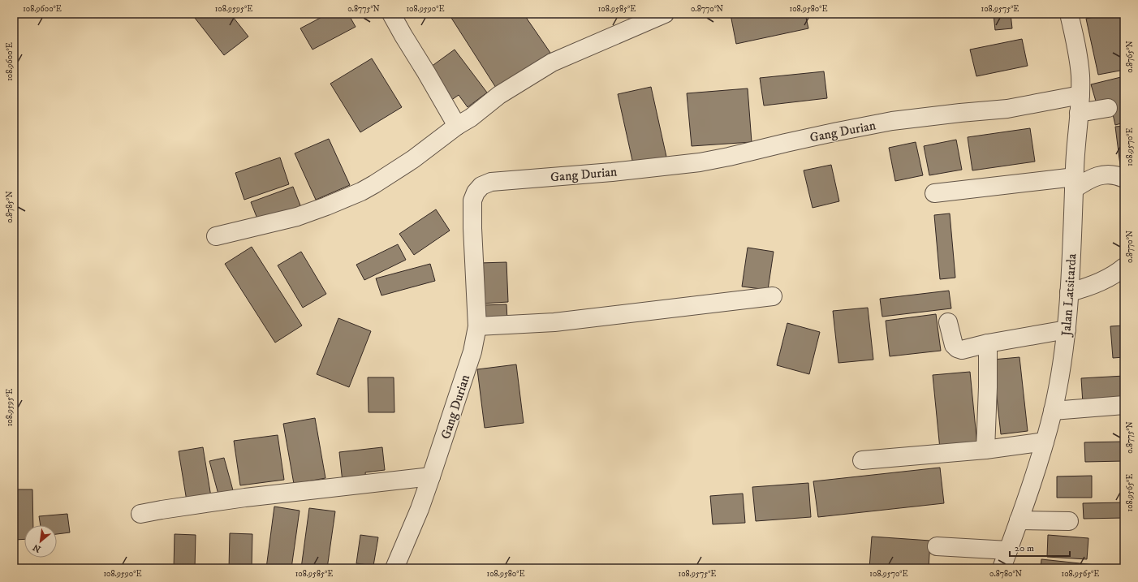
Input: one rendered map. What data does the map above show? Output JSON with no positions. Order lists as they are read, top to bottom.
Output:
{
  "streets": {
    "street": ["Gang Durian", "Jalan Latsitarda"]
  },
  "crossings": [
    ["Gang Durian", "Jalan Latsitarda"]
  ],
  "scale_bar": "20 m",
  "north": "bottom left",
  "coordinates": [
    "108.9600°E",
    "108.9595°E",
    "0.8775°N",
    "108.9590°E",
    "108.9585°E",
    "0.8770°N",
    "108.9580°E",
    "108.9575°E",
    "0.8765°N",
    "108.9570°E",
    "0.8785°N",
    "108.9565°E",
    "0.8780°N"
  ]
}
